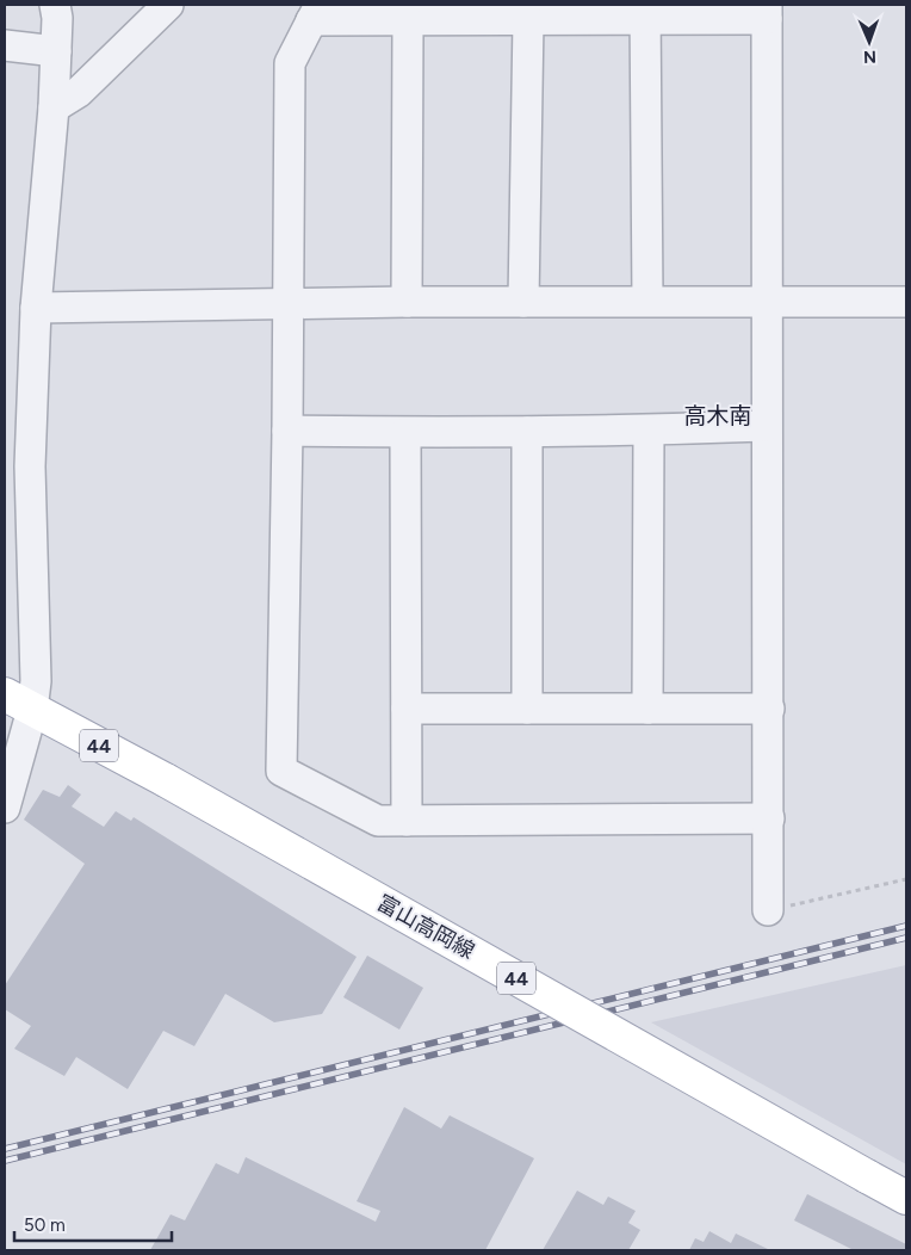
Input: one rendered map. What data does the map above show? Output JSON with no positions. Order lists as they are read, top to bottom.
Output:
{
  "streets": {
    "main road": ["44", "富山高岡線"]
  },
  "districts": ["高木南"],
  "scale_bar": "50 m",
  "north": "bottom"
}
